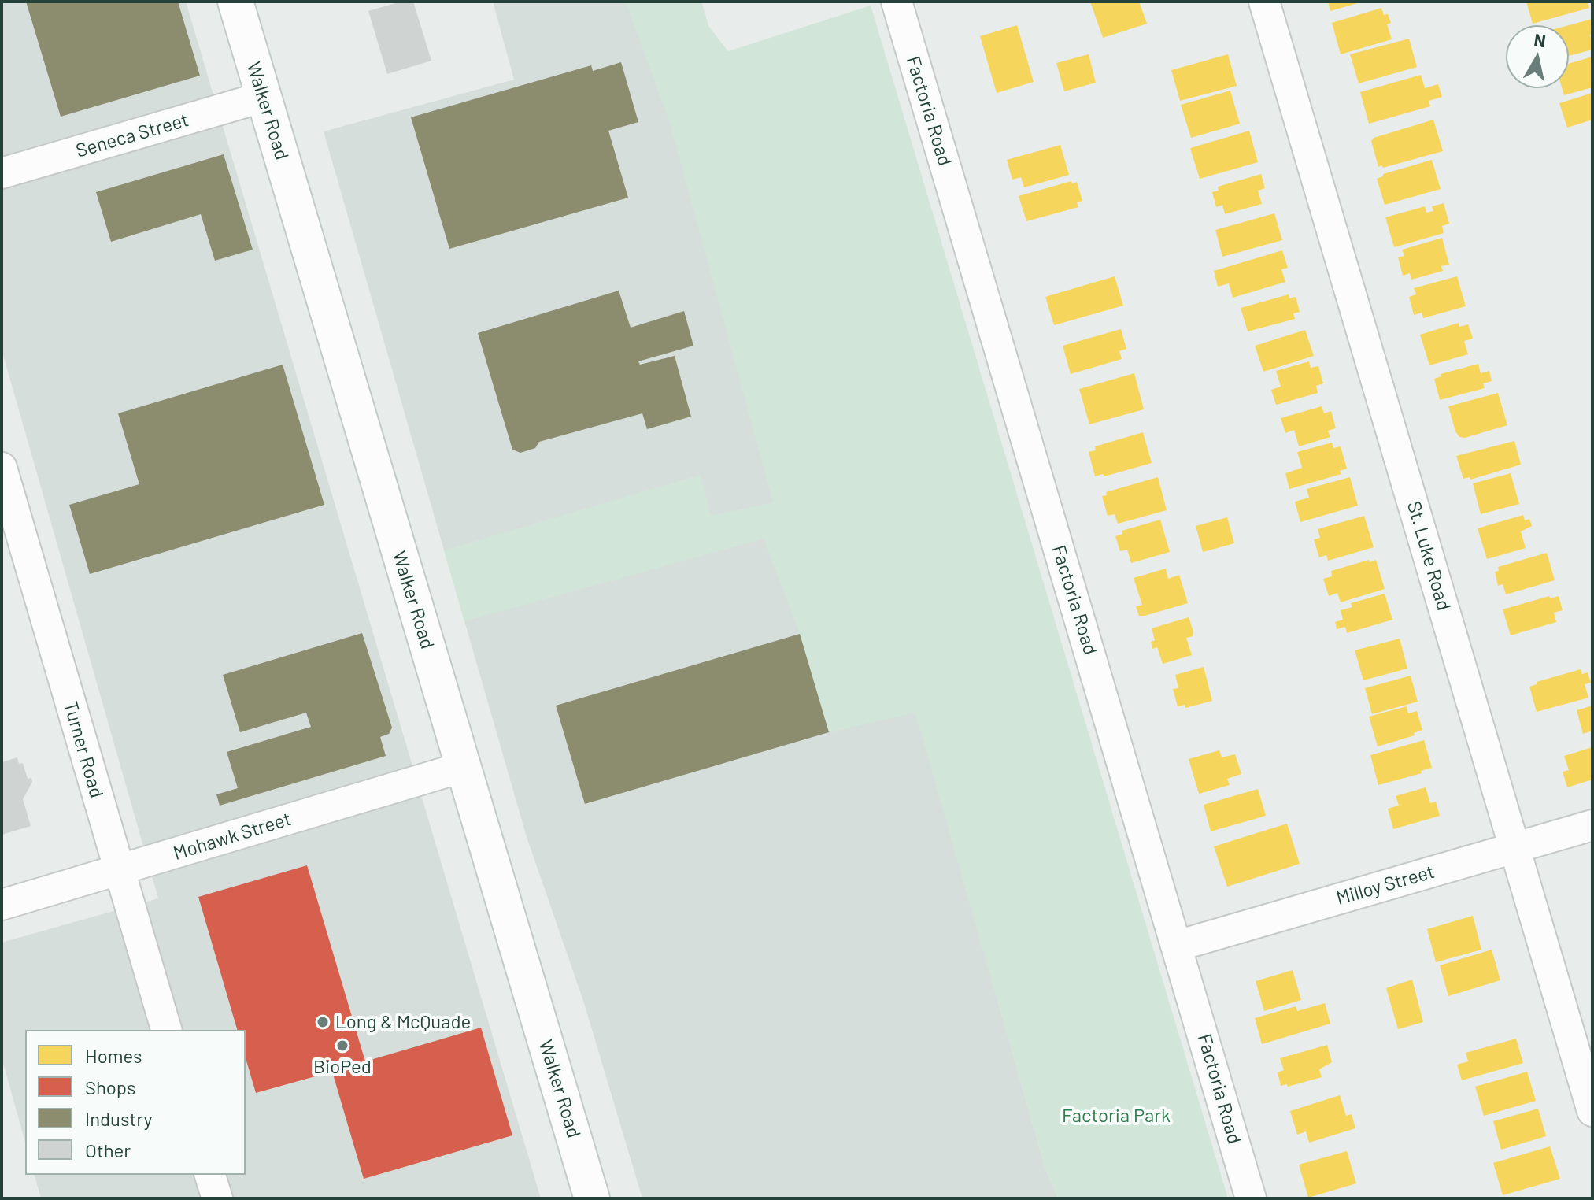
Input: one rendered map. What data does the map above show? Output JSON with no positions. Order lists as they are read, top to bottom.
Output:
{
  "streets": {
    "main road": ["Walker Road"],
    "street": [
      "Factoria Road",
      "Seneca Street",
      "St. Luke Road",
      "Turner Road",
      "Mohawk Street",
      "Milloy Street"
    ]
  },
  "crossings": [
    ["Walker Road", "Seneca Street"],
    ["Walker Road", "Mohawk Street"],
    ["Factoria Road", "Milloy Street"],
    ["St. Luke Road", "Milloy Street"],
    ["Turner Road", "Mohawk Street"]
  ],
  "parks": ["Factoria Park"],
  "places": ["Long & McQuade", "BioPed"],
  "legend": [
    "Homes",
    "Shops",
    "Industry",
    "Other"
  ],
  "north": "top"
}
